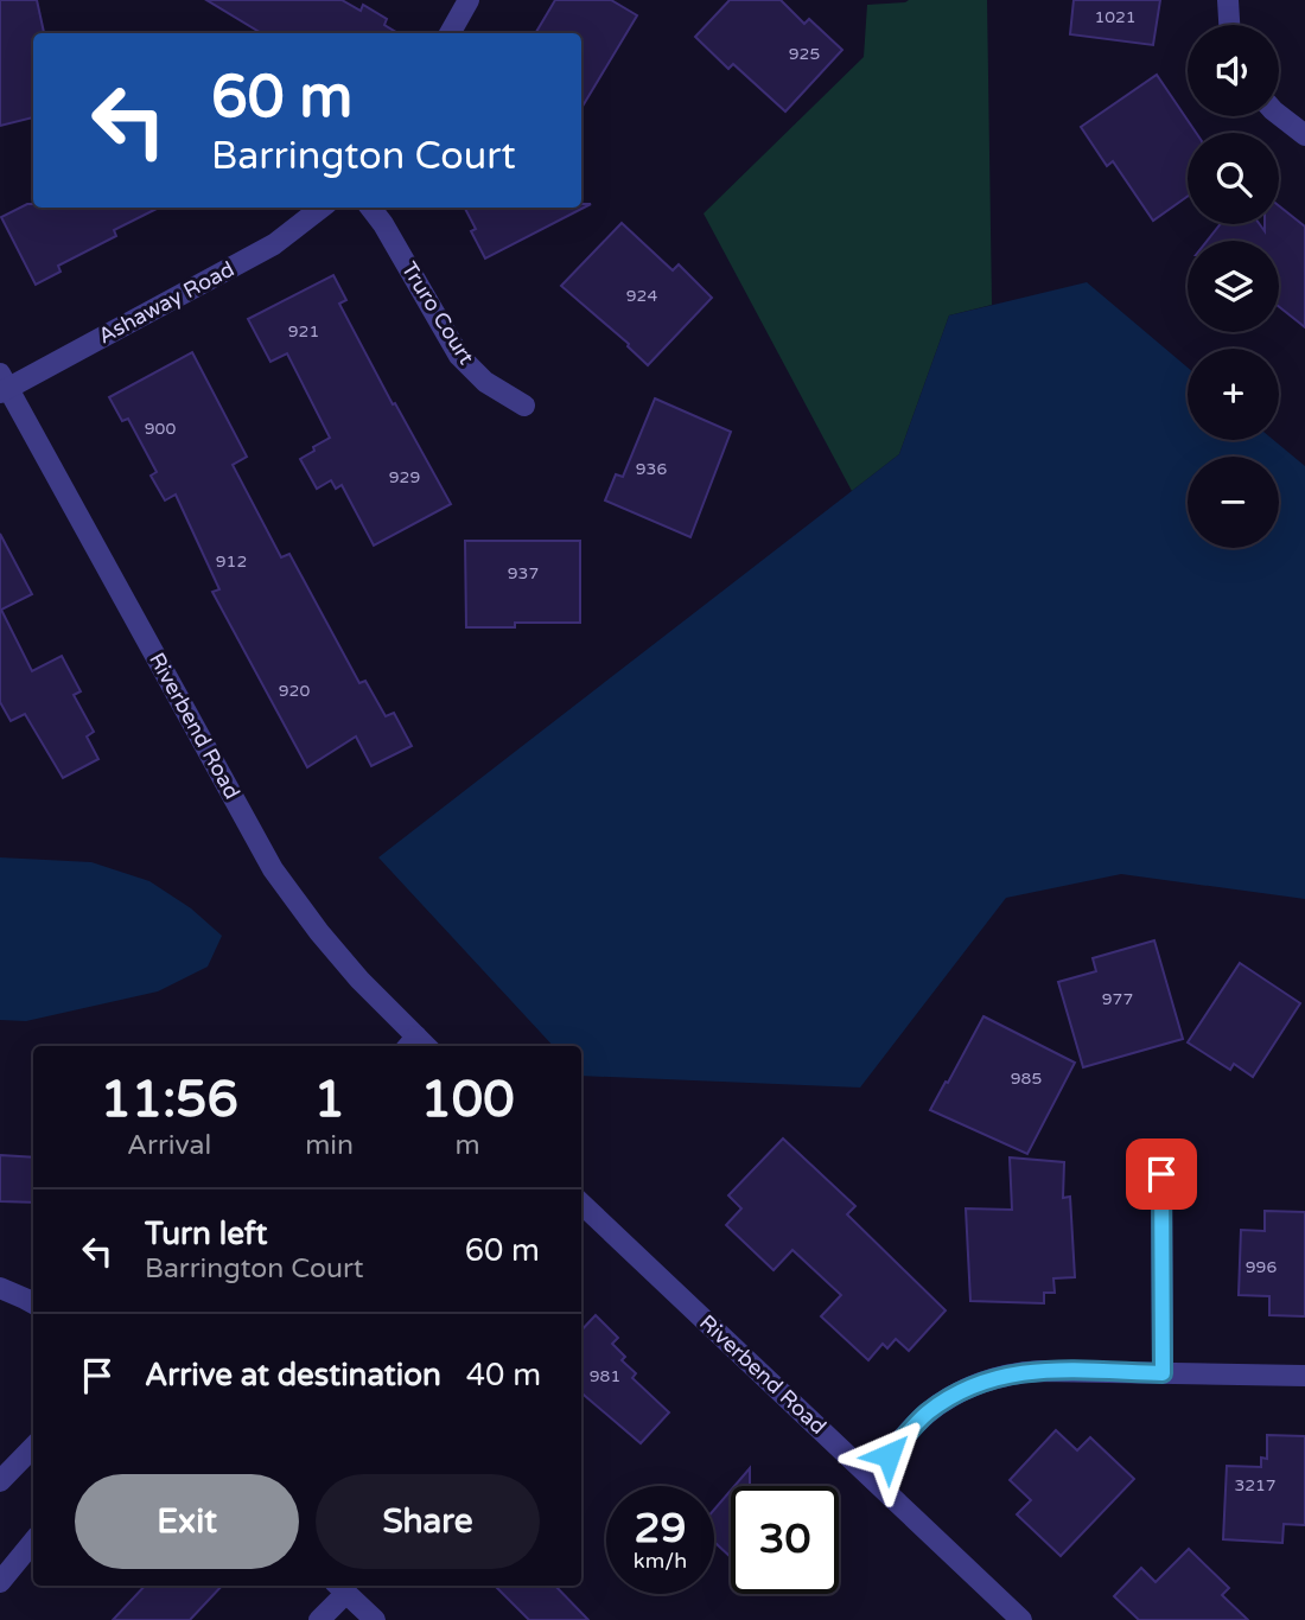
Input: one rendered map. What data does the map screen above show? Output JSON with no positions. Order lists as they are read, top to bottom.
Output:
{
  "streets": {
    "street": ["Ashaway Road", "Truro Court", "Riverbend Road"]
  },
  "crossings": [
    ["Ashaway Road", "Riverbend Road"]
  ],
  "house_numbers": [
    "1021",
    "925",
    "924",
    "921",
    "900",
    "936",
    "929",
    "912",
    "937",
    "920",
    "977",
    "985",
    "996",
    "981",
    "3217"
  ],
  "page": {
    "map_buttons": ["+", "−"],
    "turn": ["60 m", "Barrington Court"],
    "eta": [
      "11:56",
      "Arrival",
      "1",
      "min",
      "100",
      "m"
    ],
    "list": [
      {
        "name": "Turn left",
        "note": "Barrington Court",
        "value": "60 m"
      },
      {
        "name": "Arrive at destination",
        "value": "40 m"
      }
    ],
    "buttons": ["Exit", "Share"],
    "speed": "29 km/h",
    "limit": "30"
  }
}
